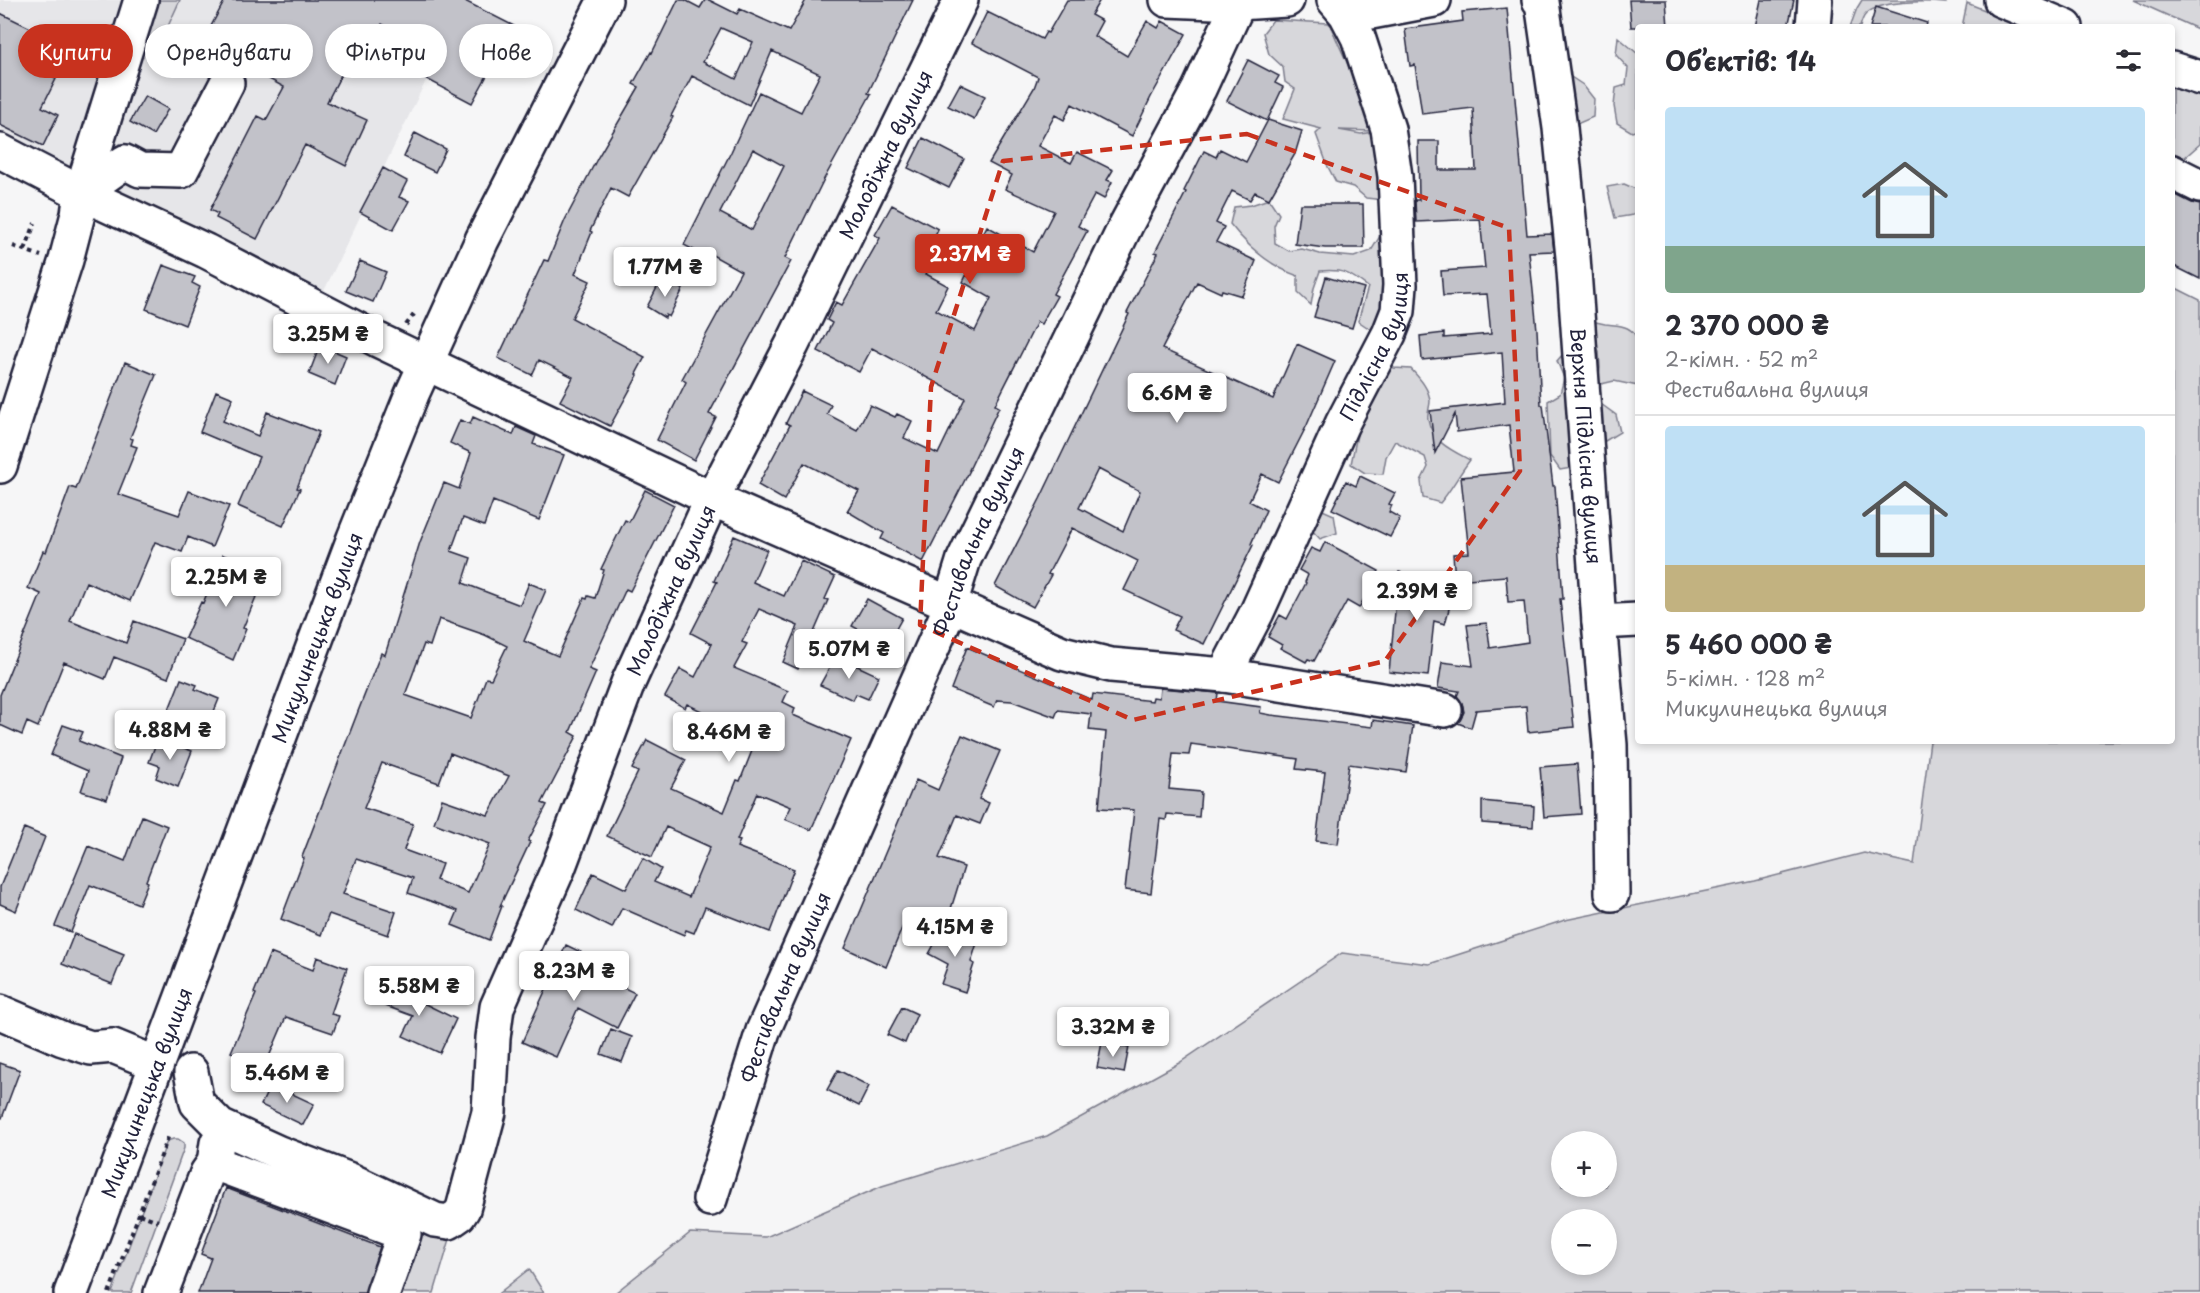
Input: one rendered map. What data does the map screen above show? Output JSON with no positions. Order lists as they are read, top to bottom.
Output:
{
  "streets": {
    "main road": [
      "Молодіжна вулиця",
      "Підлісна вулиця",
      "Верхня Підлісна вулиця",
      "Фестивальна вулиця",
      "Микулинецька вулиця"
    ]
  },
  "page": {
    "chip": [
      "Купити",
      "Орендувати",
      "Фільтри",
      "Нове"
    ],
    "heading": "Об’єктів: 14",
    "list": [
      {
        "name": "2 370 000 ₴",
        "note": "2-кімн. · 52 m² · Фестивальна вулиця"
      },
      {
        "name": "5 460 000 ₴",
        "note": "5-кімн. · 128 m² · Микулинецька вулиця"
      }
    ],
    "price": [
      "2.37M ₴",
      "1.77M ₴",
      "3.25M ₴",
      "6.6M ₴",
      "2.25M ₴",
      "2.39M ₴",
      "5.07M ₴",
      "4.88M ₴",
      "8.46M ₴",
      "4.15M ₴",
      "8.23M ₴",
      "5.58M ₴",
      "3.32M ₴",
      "5.46M ₴"
    ],
    "map_buttons": ["+", "−"]
  }
}
